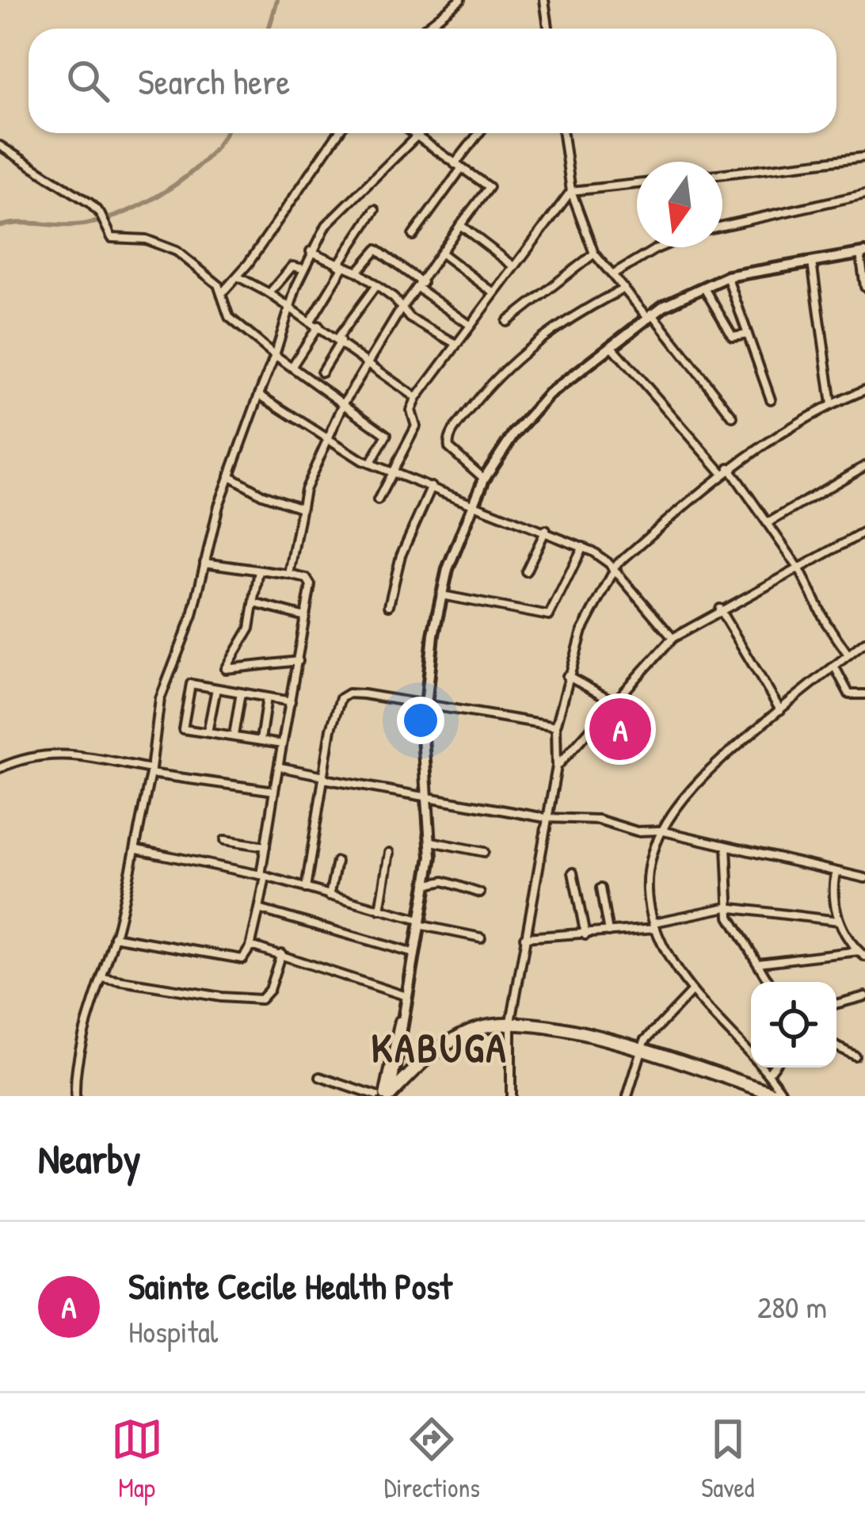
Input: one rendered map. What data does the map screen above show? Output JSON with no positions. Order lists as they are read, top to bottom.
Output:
{
  "districts": ["KABUGA"],
  "north": "bottom",
  "page": {
    "search": "Search here",
    "pins": "A",
    "heading": "Nearby",
    "list": [
      {
        "mark": "A",
        "name": "Sainte Cecile Health Post",
        "note": "Hospital",
        "value": "280 m"
      }
    ],
    "nav": ["Map", "Directions", "Saved"]
  }
}
